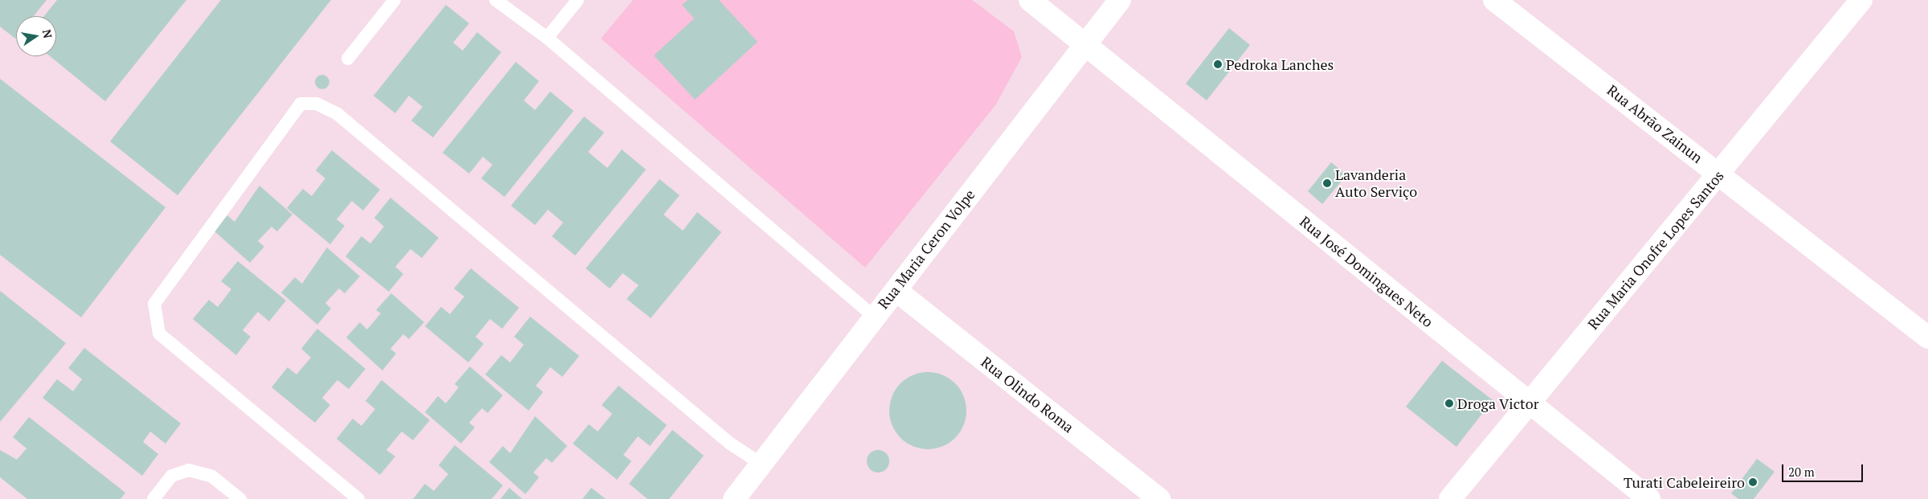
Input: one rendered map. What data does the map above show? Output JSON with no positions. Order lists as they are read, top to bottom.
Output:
{
  "streets": {
    "street": [
      "Rua Abrão Zainun",
      "Rua Maria Ceron Volpe",
      "Rua Maria Onofre Lopes Santos",
      "Rua José Domingues Neto",
      "Rua Olindo Roma"
    ]
  },
  "crossings": [
    ["Rua Abrão Zainun", "Rua Maria Onofre Lopes Santos"],
    ["Rua Maria Ceron Volpe", "Rua José Domingues Neto"],
    ["Rua Maria Ceron Volpe", "Rua Olindo Roma"],
    ["Rua Maria Onofre Lopes Santos", "Rua José Domingues Neto"]
  ],
  "places": [
    "Pedroka Lanches",
    "Lavanderia Auto Serviço",
    "Droga Victor",
    "Turati Cabeleireiro"
  ],
  "scale_bar": "20 m",
  "north": "right"
}
